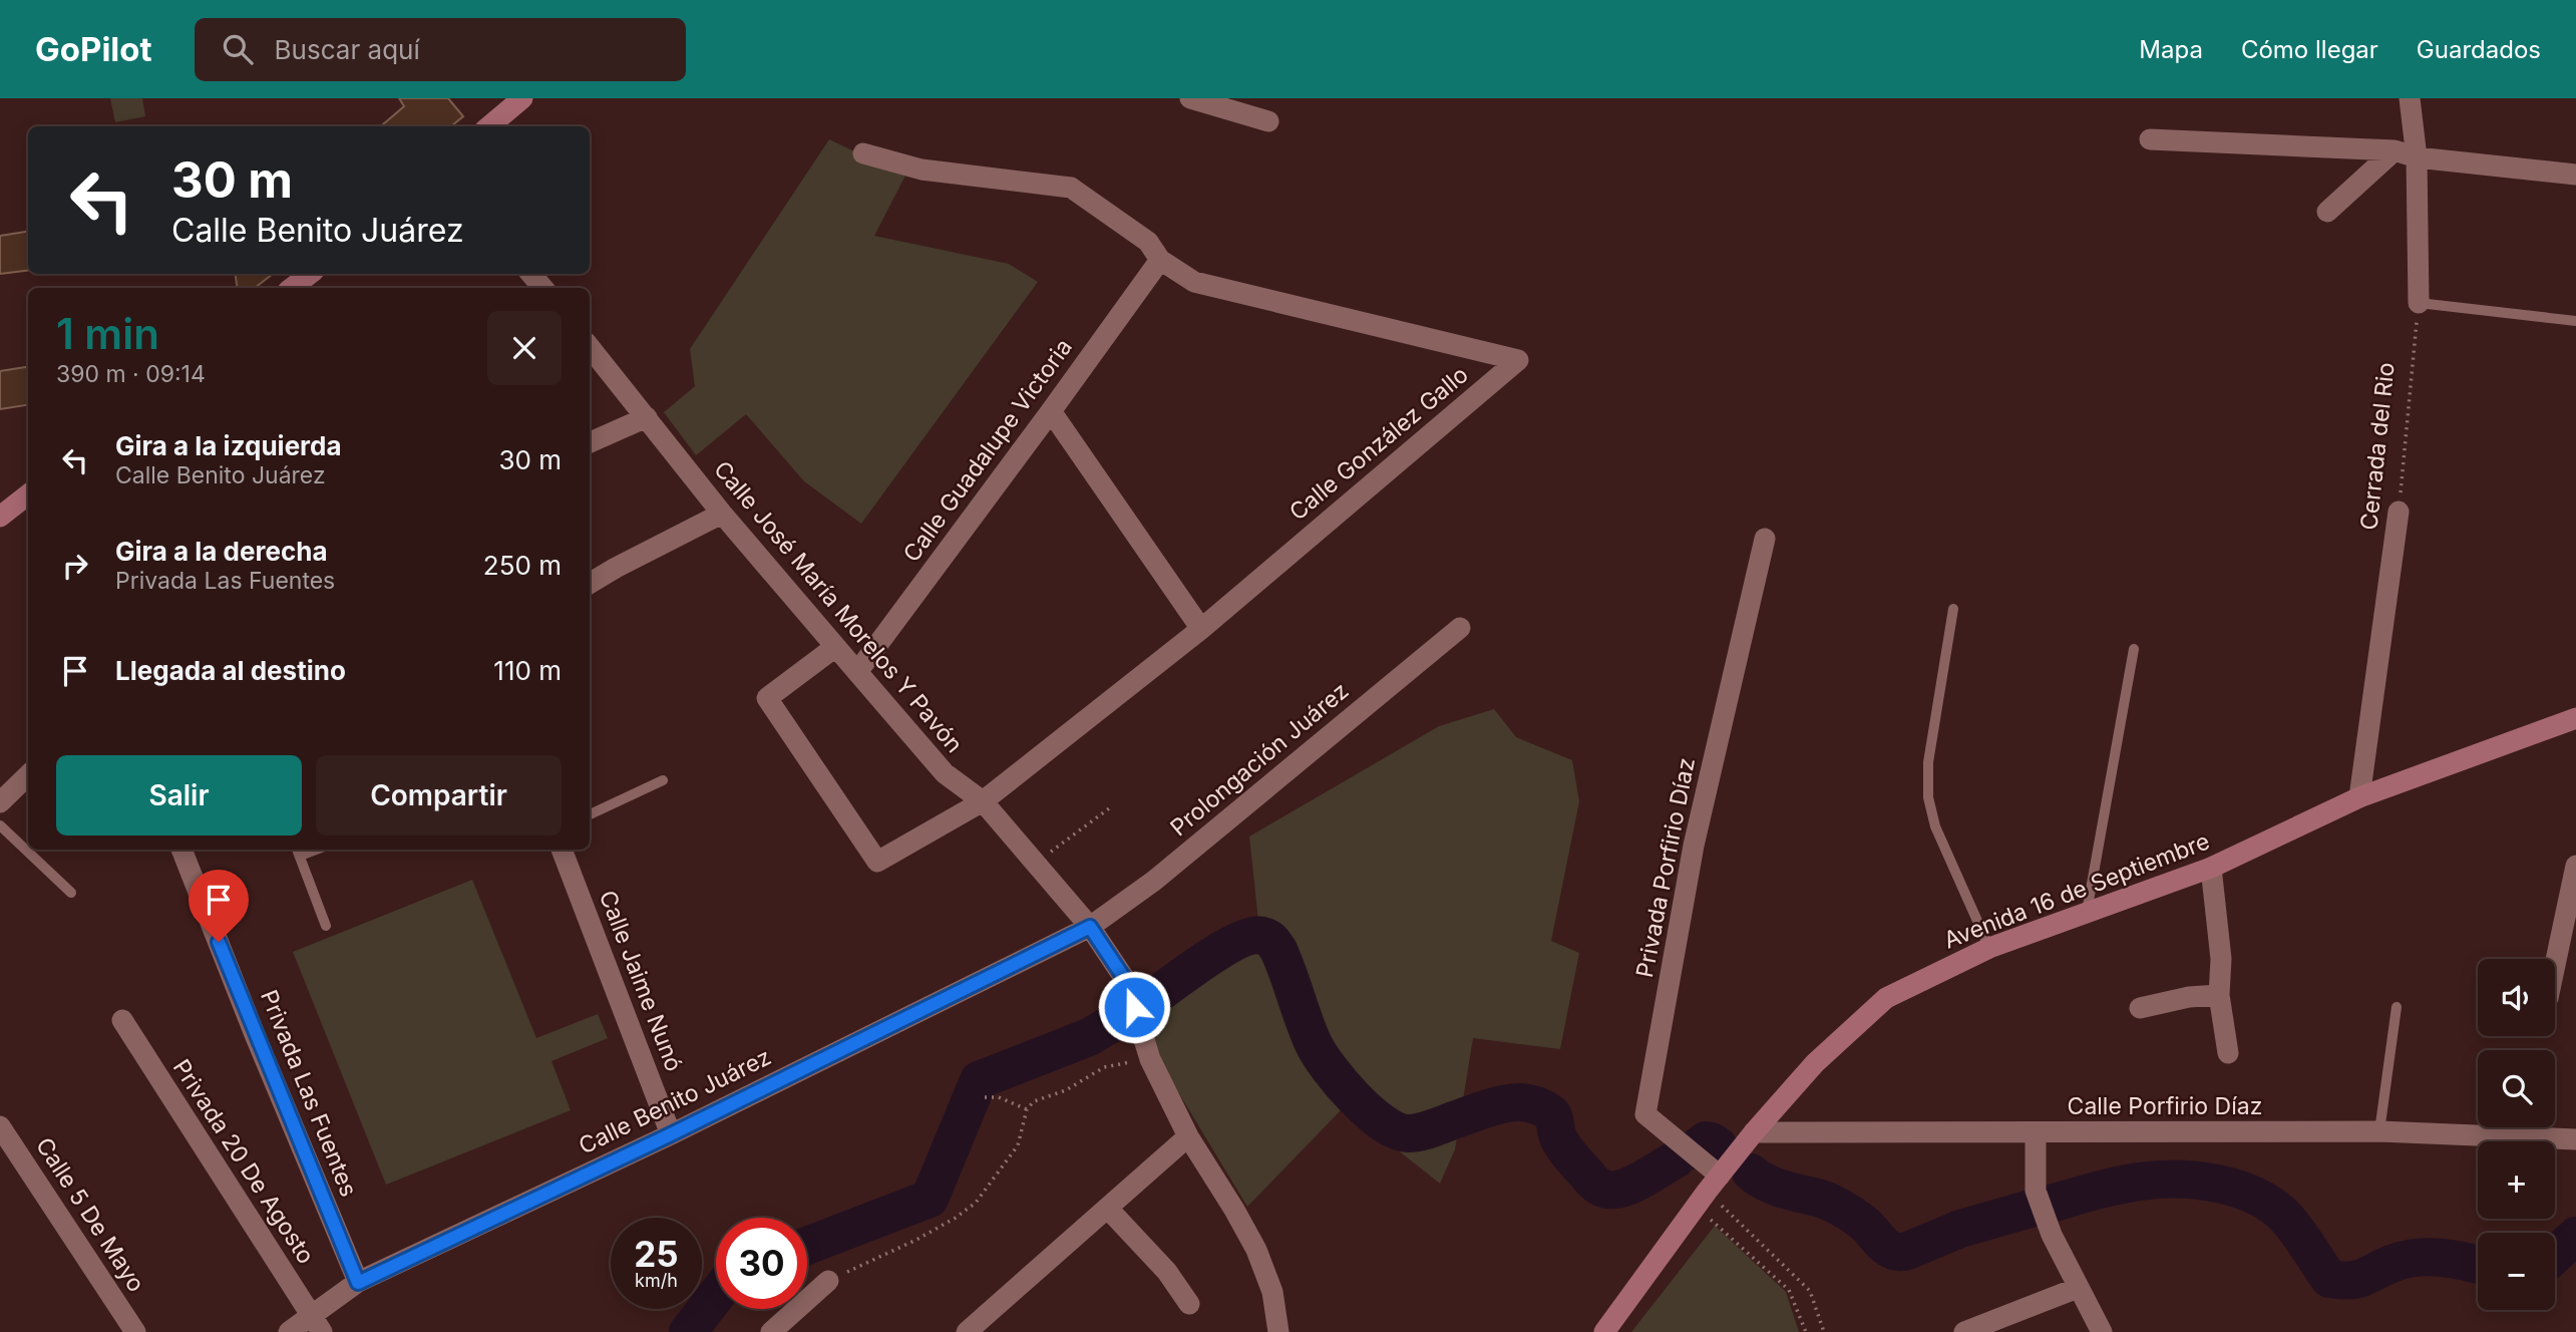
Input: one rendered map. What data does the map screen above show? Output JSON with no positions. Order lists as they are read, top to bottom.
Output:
{
  "streets": {
    "main road": ["Avenida 16 de Septiembre"],
    "street": [
      "Calle González Gallo",
      "Cerrada del Rio",
      "Calle Guadalupe Victoria",
      "Calle José María Morelos Y Pavón",
      "Prolongación Juárez",
      "Privada Porfirio Díaz",
      "Calle Jaime Nunó",
      "Privada Las Fuentes",
      "Calle Benito Juárez",
      "Calle Porfirio Díaz",
      "Privada 20 De Agosto",
      "Calle 5 De Mayo"
    ]
  },
  "crossings": [
    ["Calle González Gallo", "Calle Guadalupe Victoria"],
    ["Calle González Gallo", "Calle José María Morelos Y Pavón"],
    ["Cerrada del Rio", "Avenida 16 de Septiembre"],
    ["Calle Guadalupe Victoria", "Calle José María Morelos Y Pavón"],
    ["Calle José María Morelos Y Pavón", "Prolongación Juárez"],
    ["Calle José María Morelos Y Pavón", "Calle Benito Juárez"],
    ["Prolongación Juárez", "Calle Benito Juárez"],
    ["Privada Porfirio Díaz", "Avenida 16 de Septiembre"],
    ["Avenida 16 de Septiembre", "Calle Porfirio Díaz"],
    ["Calle Jaime Nunó", "Calle Benito Juárez"],
    ["Privada Las Fuentes", "Calle Benito Juárez"],
    ["Calle Benito Juárez", "Privada 20 De Agosto"]
  ],
  "page": {
    "header": "GoPilot",
    "search": "Buscar aquí",
    "nav": ["Mapa", "Cómo llegar", "Guardados"],
    "turn": ["30 m", "Calle Benito Juárez"],
    "heading": ["1 min", "390 m · 09:14"],
    "list": [
      {
        "name": "Gira a la izquierda",
        "note": "Calle Benito Juárez",
        "value": "30 m"
      },
      {
        "name": "Gira a la derecha",
        "note": "Privada Las Fuentes",
        "value": "250 m"
      },
      {
        "name": "Llegada al destino",
        "value": "110 m"
      }
    ],
    "buttons": ["Salir", "Compartir"],
    "map_buttons": ["+", "−"],
    "speed": "25 km/h",
    "limit": "30"
  }
}
